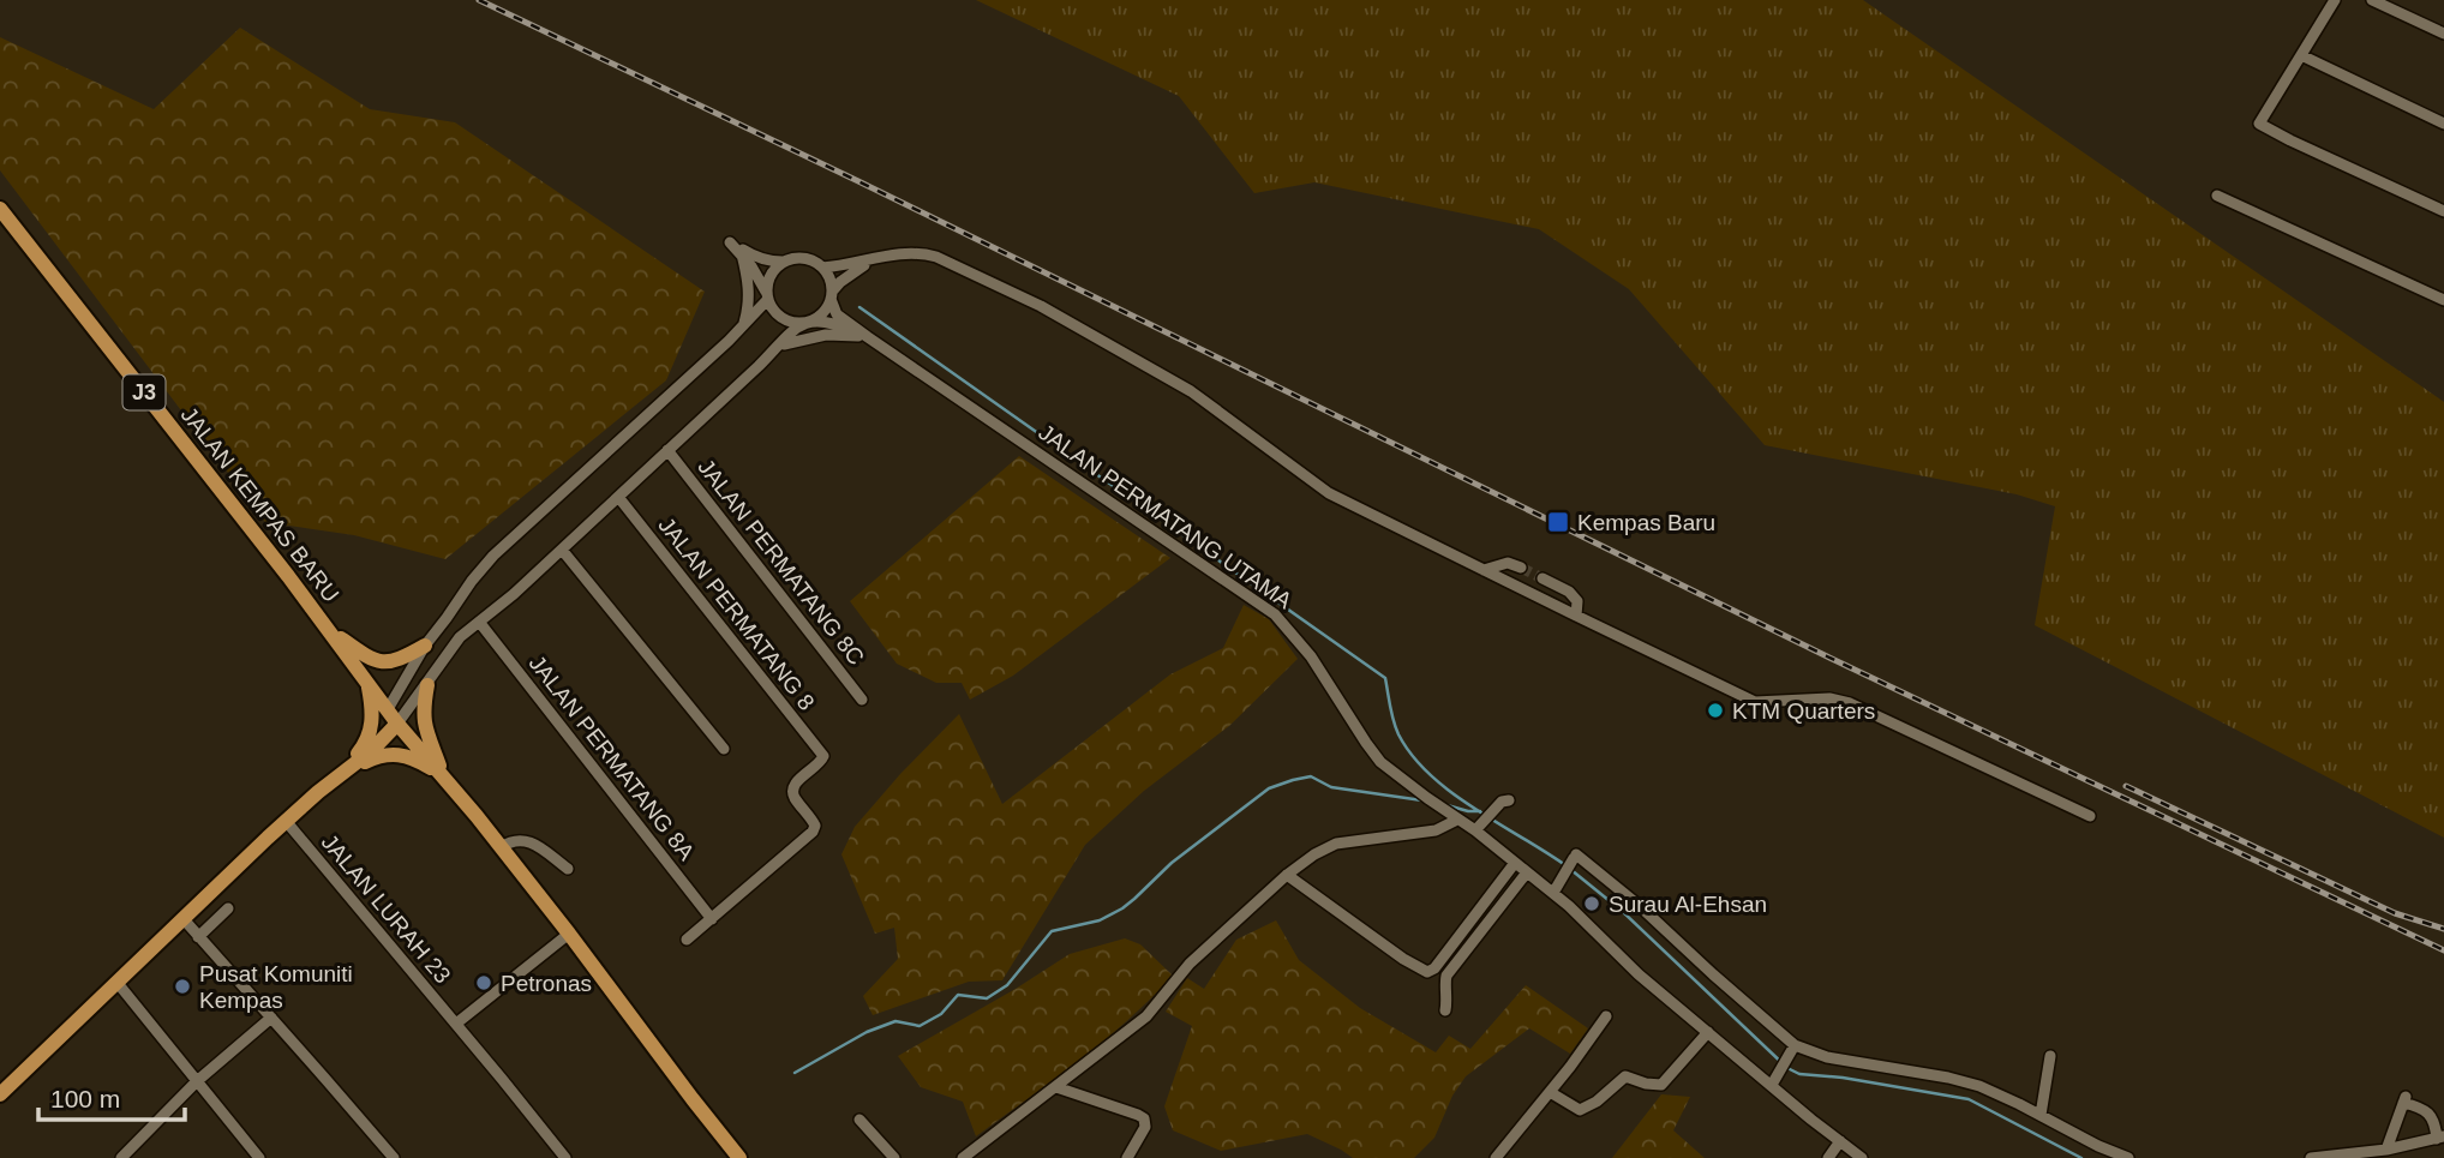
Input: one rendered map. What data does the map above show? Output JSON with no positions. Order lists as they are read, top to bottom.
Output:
{
  "streets": {
    "main road": ["J3", "JALAN KEMPAS BARU"],
    "street": [
      "JALAN PERMATANG UTAMA",
      "JALAN PERMATANG 8C",
      "JALAN PERMATANG 8",
      "JALAN PERMATANG 8A",
      "JALAN LURAH 23"
    ]
  },
  "crossings": [
    ["JALAN PERMATANG 8", "JALAN PERMATANG 8A"]
  ],
  "places": {
    "transit": ["Kempas Baru"],
    "other": [
      "KTM Quarters",
      "Surau Al-Ehsan",
      "Petronas",
      "Pusat Komuniti Kempas"
    ]
  },
  "scale_bar": "100 m"
}
